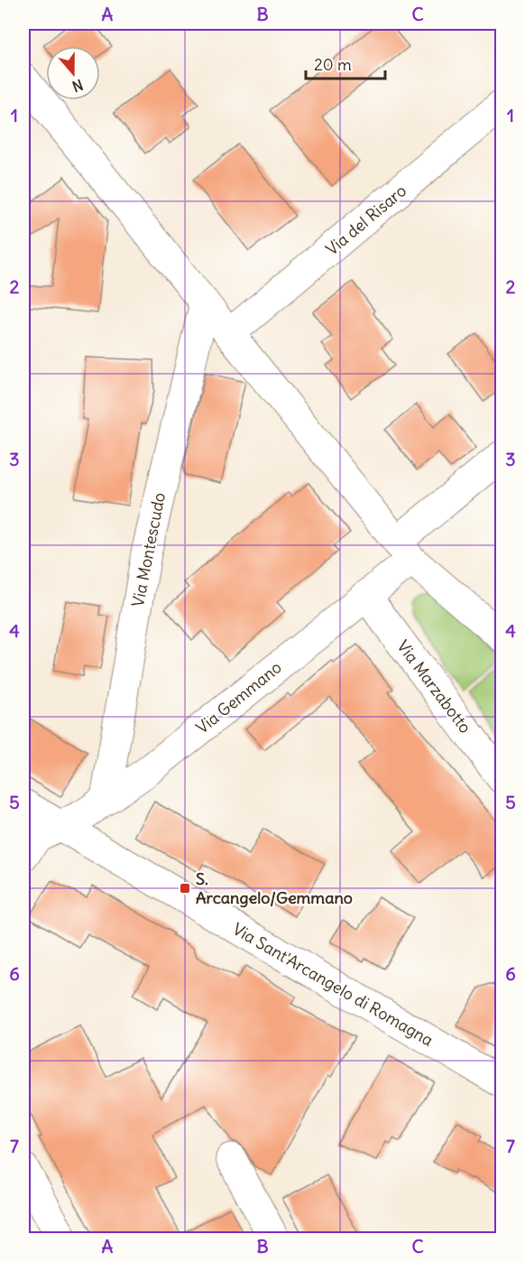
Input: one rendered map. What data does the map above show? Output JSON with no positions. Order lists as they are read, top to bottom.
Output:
{
  "streets": {
    "street": [
      "Via del Risaro",
      "Via Montescudo",
      "Via Marzabotto",
      "Via Gemmano",
      "Via Sant'Arcangelo di Romagna"
    ]
  },
  "crossings": [
    ["Via Montescudo", "Via Gemmano"],
    ["Via Marzabotto", "Via Gemmano"],
    ["Via Gemmano", "Via Sant'Arcangelo di Romagna"]
  ],
  "places": {
    "transit": ["S. Arcangelo/Gemmano"]
  },
  "scale_bar": "20 m",
  "north": "bottom",
  "grid": {
    "columns": ["A", "B", "C"],
    "rows": [
      "1",
      "2",
      "3",
      "4",
      "5",
      "6",
      "7"
    ]
  }
}
